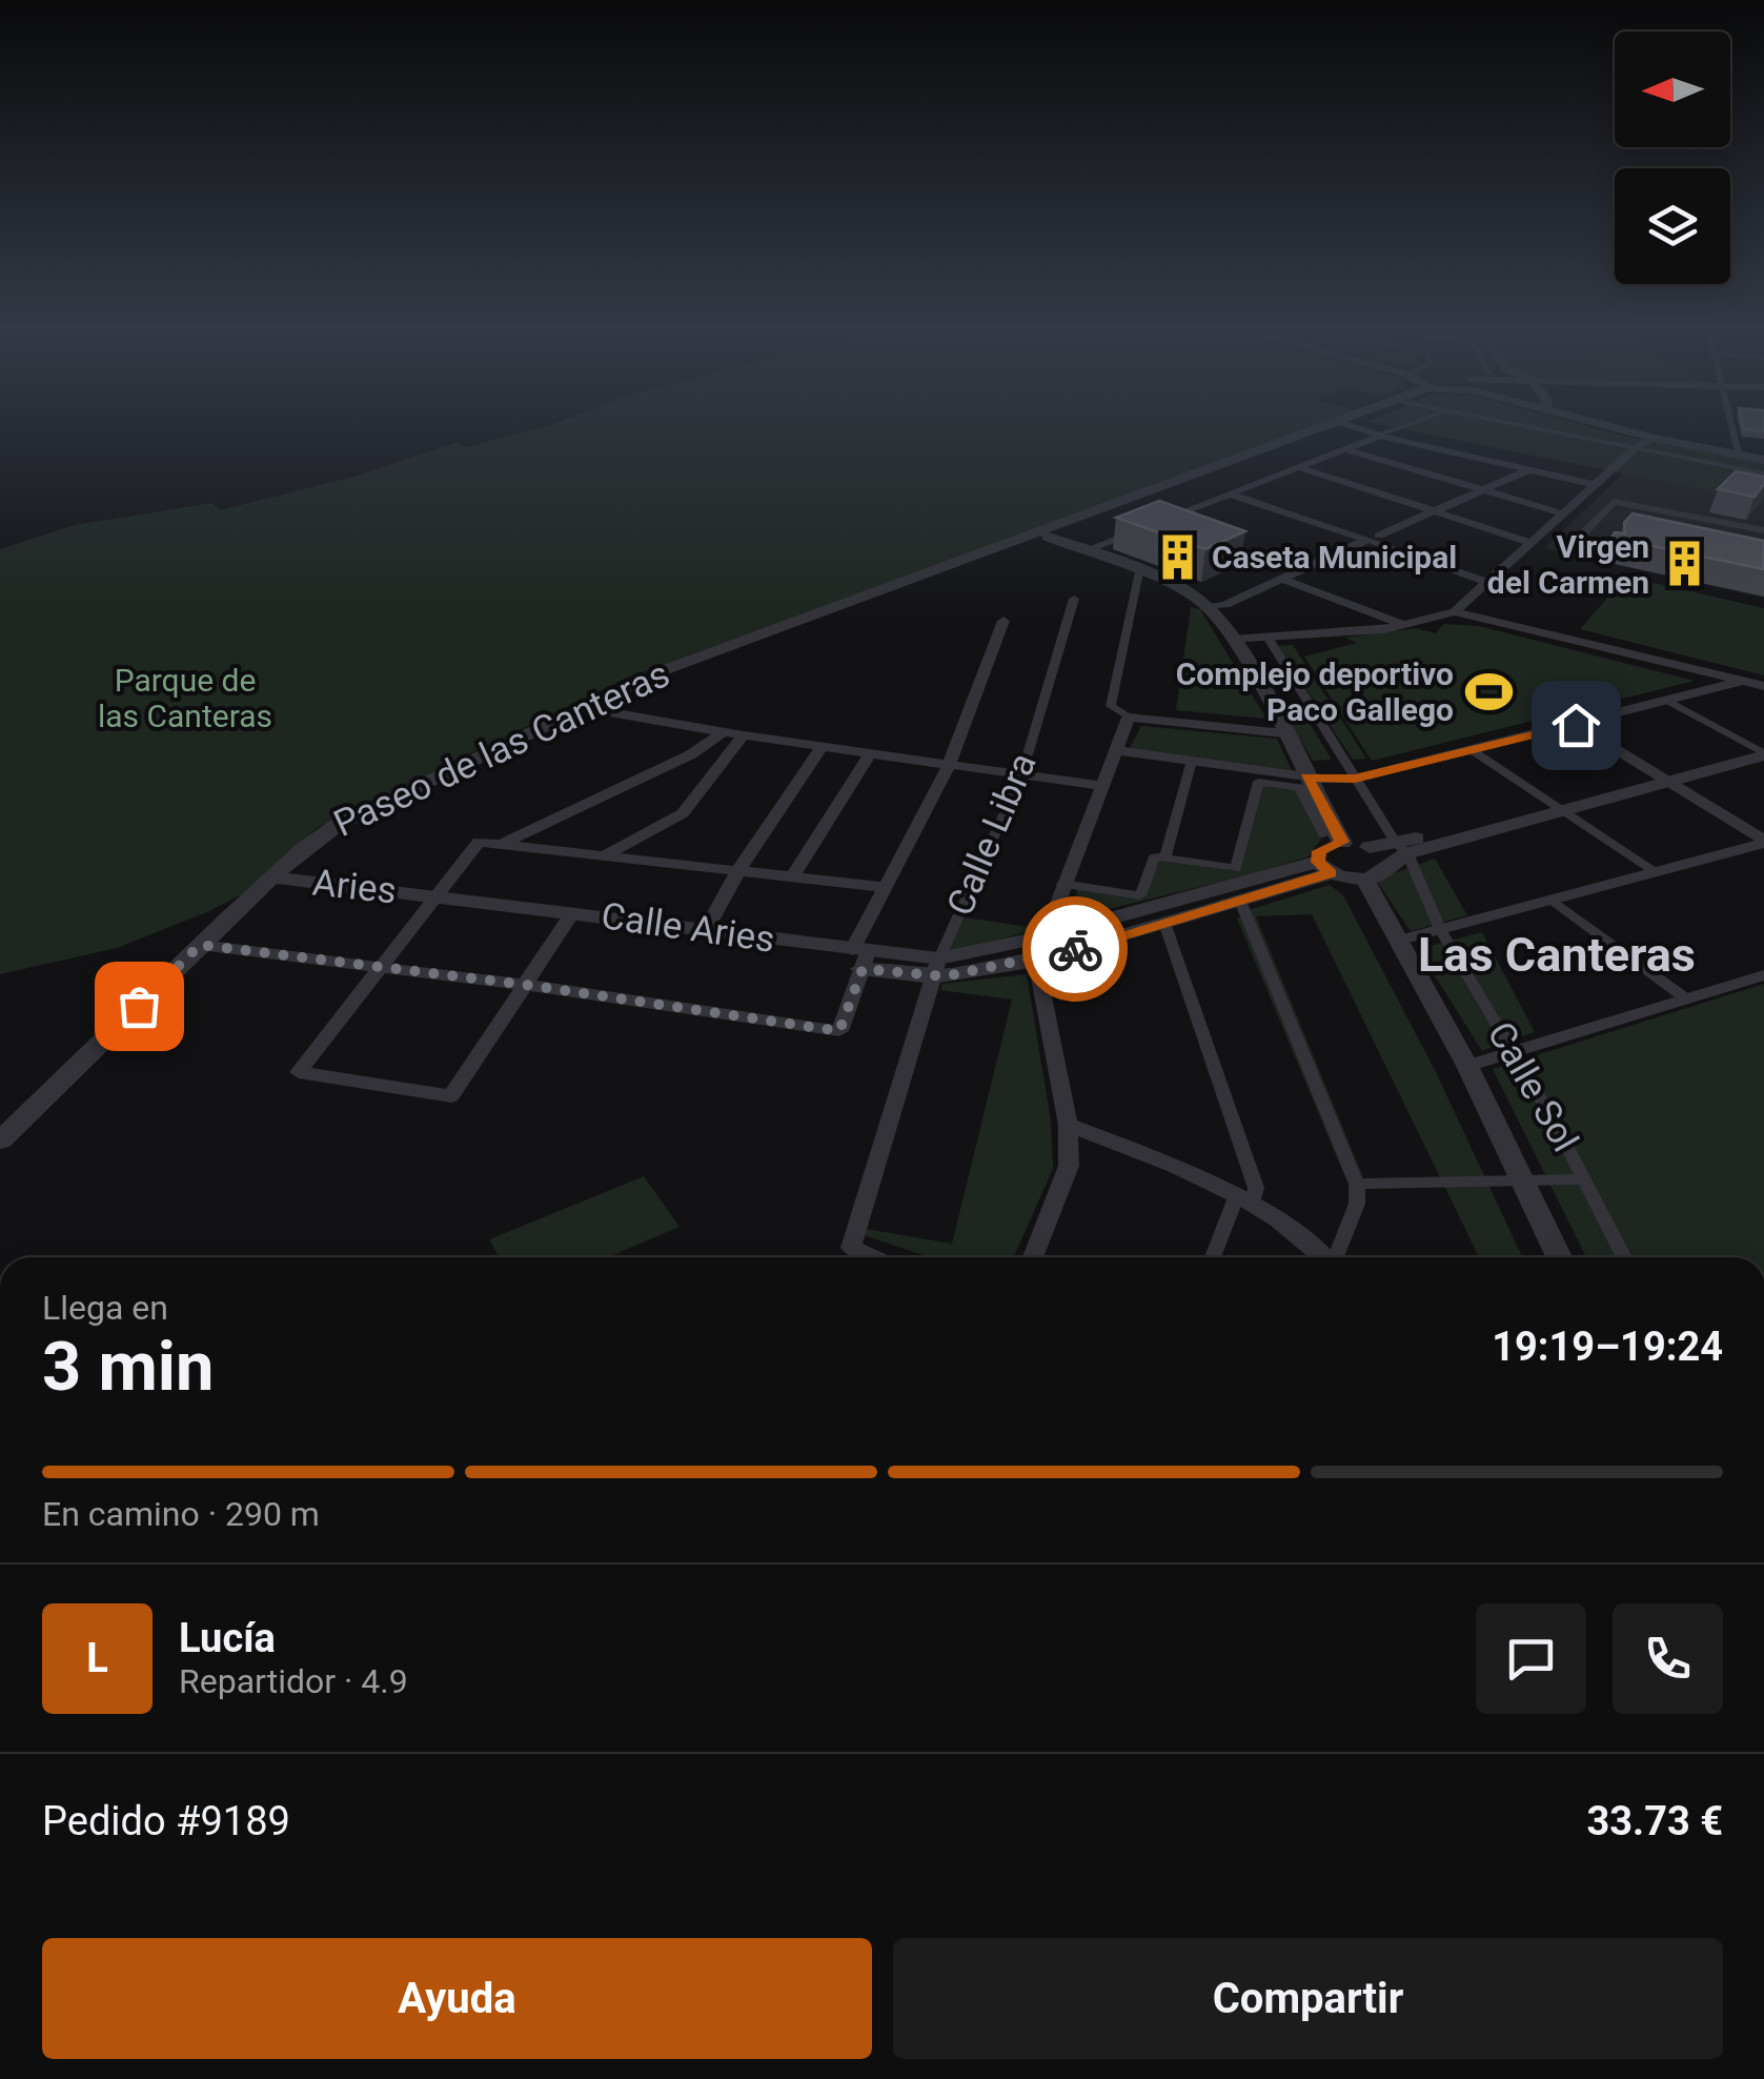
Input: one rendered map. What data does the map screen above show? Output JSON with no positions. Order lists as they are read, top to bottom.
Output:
{
  "streets": {
    "street": [
      "Paseo de las Canteras",
      "Calle Libra",
      "Aries",
      "Calle Aries",
      "Calle Sol"
    ]
  },
  "crossings": [
    ["Paseo de las Canteras", "Aries"],
    ["Calle Libra", "Calle Aries"],
    ["Aries", "Calle Aries"]
  ],
  "districts": ["Las Canteras"],
  "parks": ["Parque de las Canteras"],
  "places": {
    "building": ["Caseta Municipal", "Virgen del Carmen"],
    "sports": ["Complejo deportivo Paco Gallego"]
  },
  "north": "left",
  "page": {
    "heading": ["3 min", "Llega en", "19:19–19:24"],
    "panel": [
      "Lucía",
      "Repartidor · 4.9",
      "Pedido #9189",
      "33.73 €"
    ],
    "bar": "En camino · 290 m",
    "round": "L",
    "buttons": ["Ayuda", "Compartir"]
  }
}
